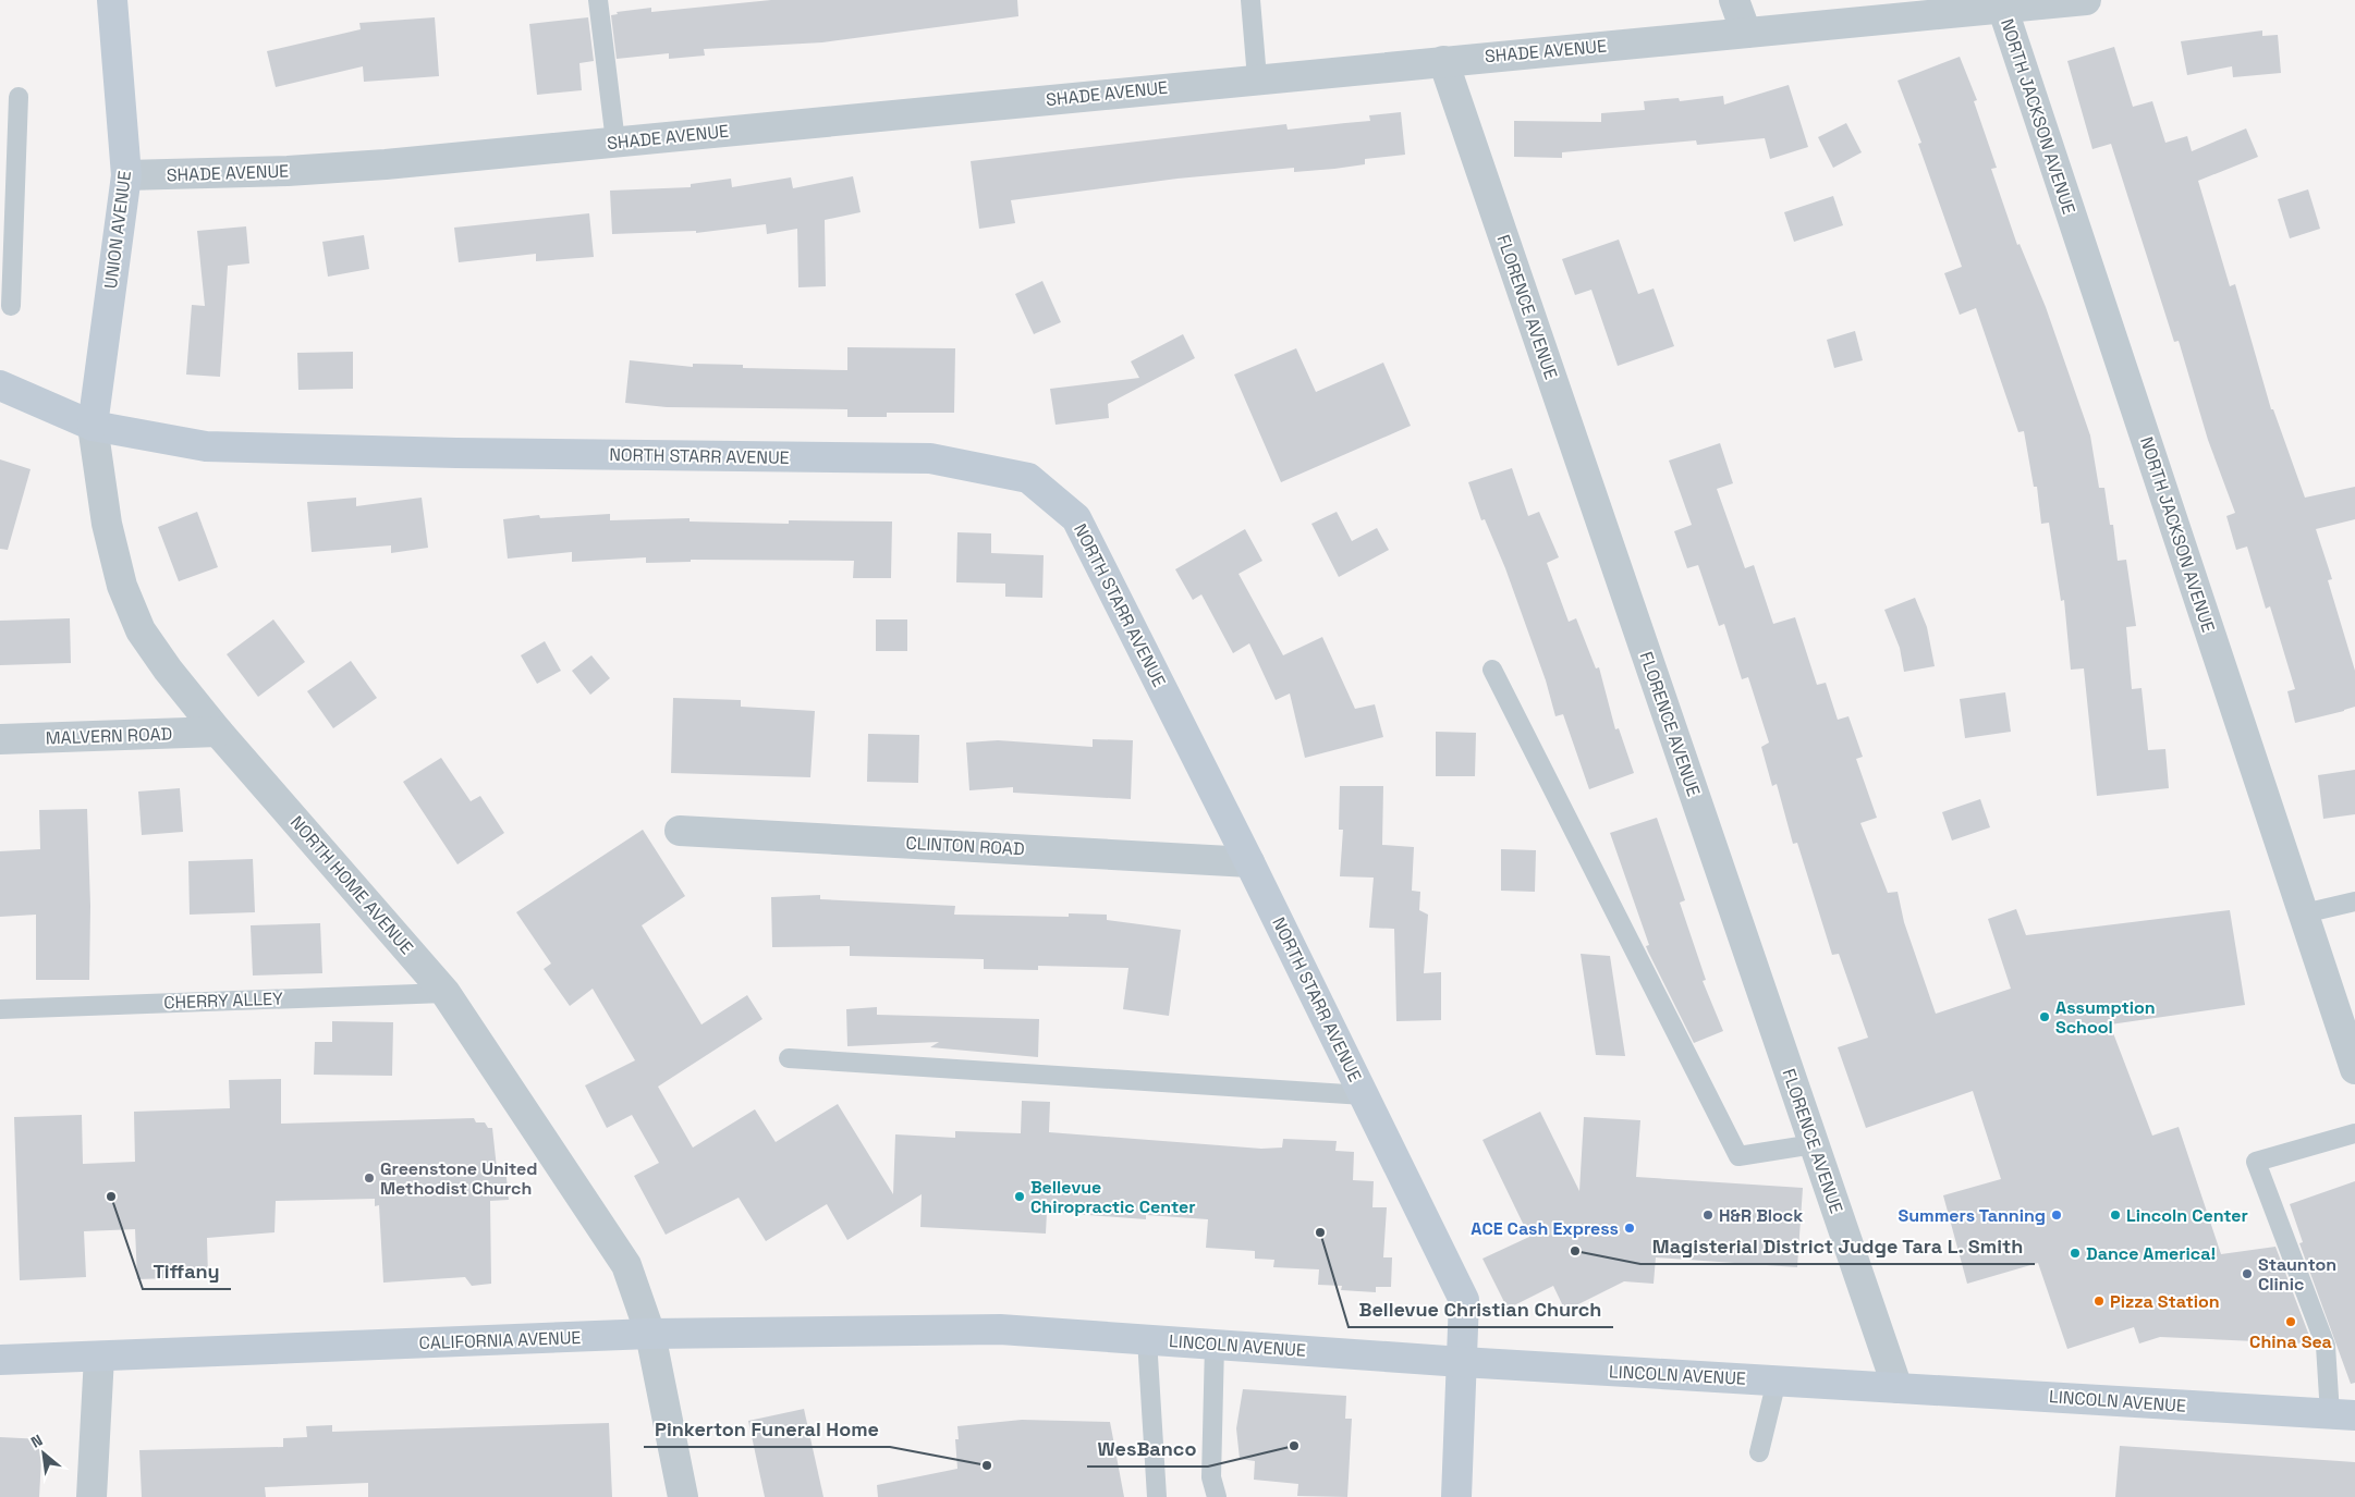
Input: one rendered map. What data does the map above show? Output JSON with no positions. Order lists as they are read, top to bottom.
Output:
{
  "streets": {
    "street": [
      "SHADE AVENUE",
      "NORTH JACKSON AVENUE",
      "UNION AVENUE",
      "FLORENCE AVENUE",
      "NORTH STARR AVENUE",
      "MALVERN ROAD",
      "CLINTON ROAD",
      "NORTH HOME AVENUE",
      "CALIFORNIA AVENUE",
      "LINCOLN AVENUE"
    ],
    "lane": ["CHERRY ALLEY"]
  },
  "crossings": [
    ["SHADE AVENUE", "NORTH JACKSON AVENUE"],
    ["SHADE AVENUE", "UNION AVENUE"],
    ["SHADE AVENUE", "FLORENCE AVENUE"],
    ["UNION AVENUE", "NORTH STARR AVENUE"],
    ["UNION AVENUE", "NORTH HOME AVENUE"],
    ["FLORENCE AVENUE", "LINCOLN AVENUE"],
    ["NORTH STARR AVENUE", "CLINTON ROAD"],
    ["NORTH STARR AVENUE", "NORTH HOME AVENUE"],
    ["NORTH STARR AVENUE", "LINCOLN AVENUE"],
    ["MALVERN ROAD", "NORTH HOME AVENUE"],
    ["NORTH HOME AVENUE", "CHERRY ALLEY"],
    ["NORTH HOME AVENUE", "CALIFORNIA AVENUE"],
    ["CALIFORNIA AVENUE", "LINCOLN AVENUE"]
  ],
  "places": [
    "Assumption School",
    "Greenstone United Methodist Church",
    "Tiffany",
    "Bellevue Chiropractic Center",
    "H&R Block",
    "Summers Tanning",
    "Lincoln Center",
    "ACE Cash Express",
    "Bellevue Christian Church",
    "Magisterial District Judge Tara L. Smith",
    "Dance America!",
    "Staunton Clinic",
    "Pizza Station",
    "China Sea",
    "WesBanco",
    "Pinkerton Funeral Home"
  ],
  "north": "top left"
}
